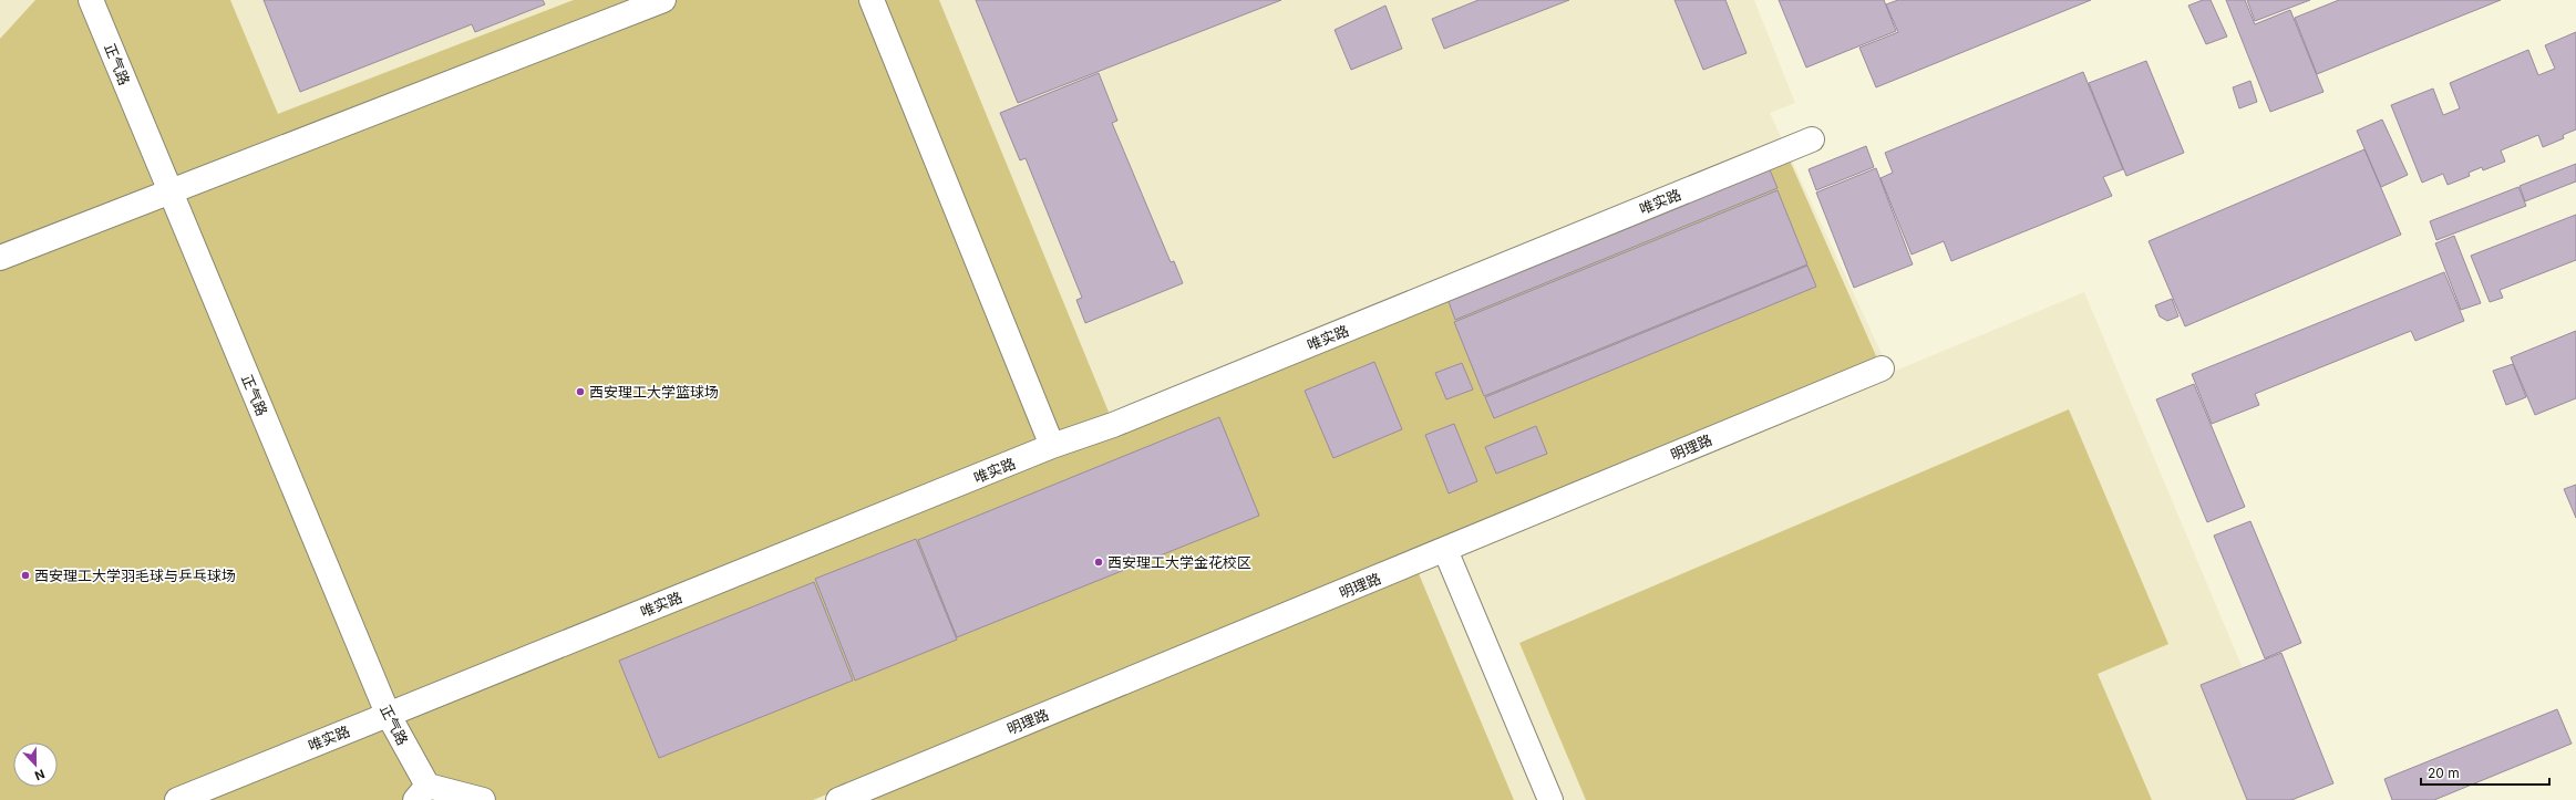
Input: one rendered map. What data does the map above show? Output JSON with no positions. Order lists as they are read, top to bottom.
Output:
{
  "streets": {
    "street": ["正气路", "唯实路", "明理路"]
  },
  "crossings": [
    ["正气路", "唯实路"]
  ],
  "places": ["西安理工大学篮球场", "西安理工大学金花校区", "西安理工大学羽毛球与乒乓球场"],
  "scale_bar": "20 m",
  "north": "bottom"
}
